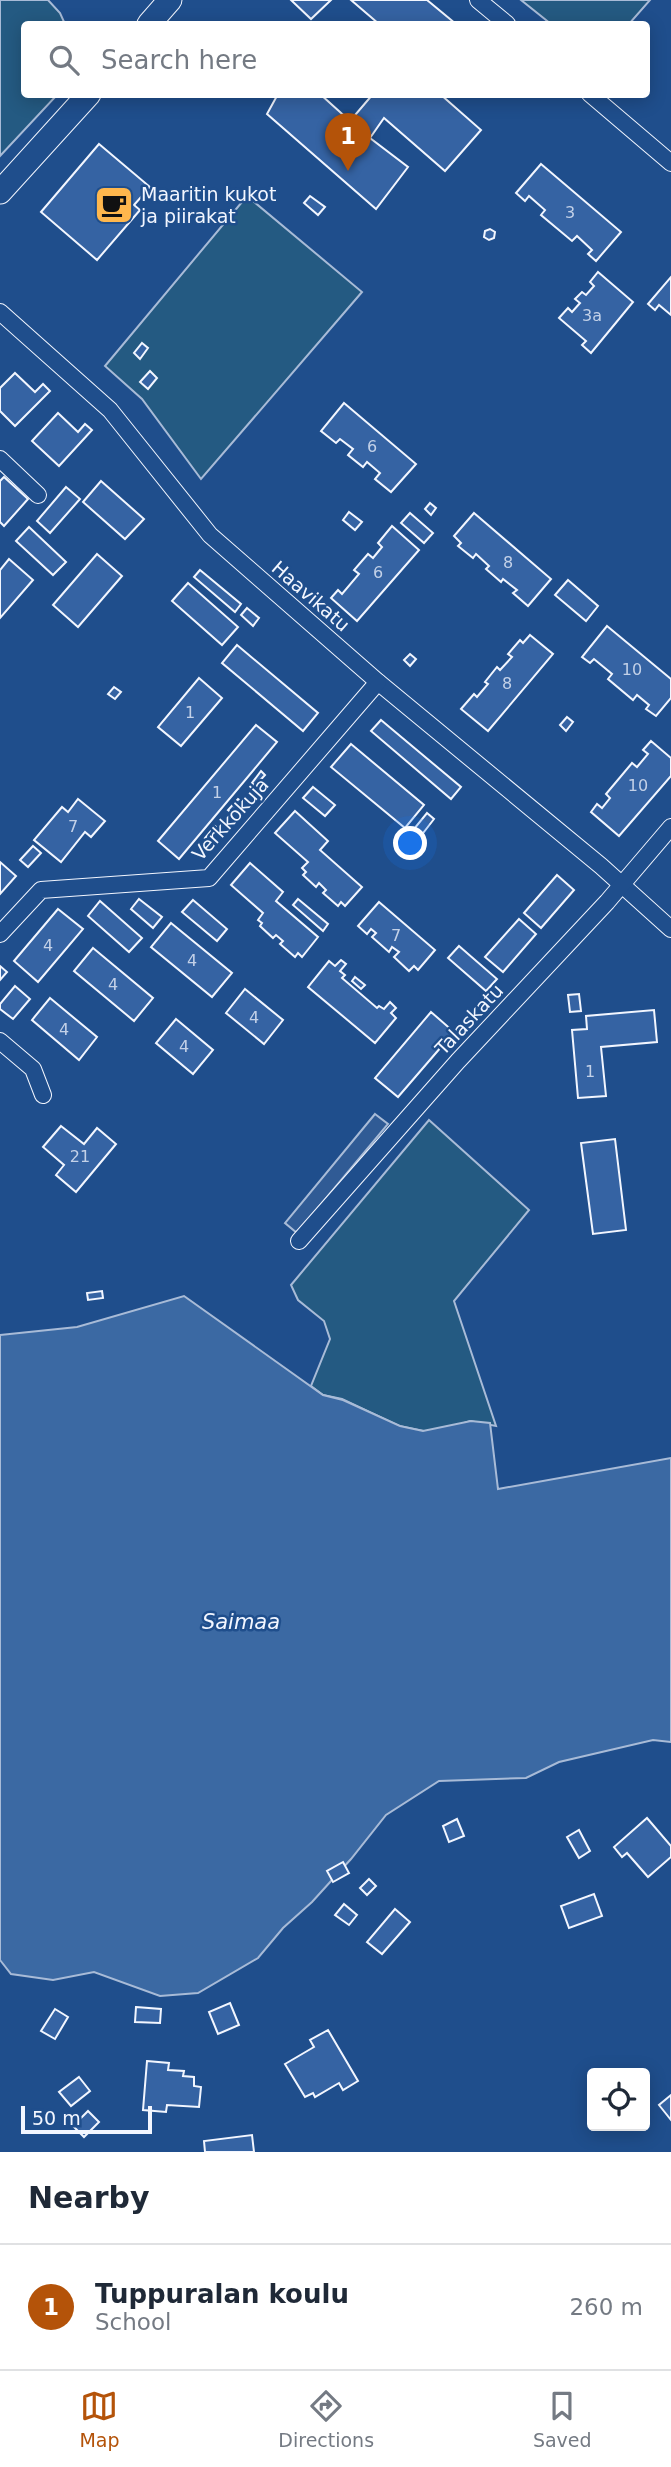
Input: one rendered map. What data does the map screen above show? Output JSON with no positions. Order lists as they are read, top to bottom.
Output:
{
  "streets": {
    "street": ["Haavikatu", "Verkkokuja", "Talaskatu"]
  },
  "crossings": [
    ["Haavikatu", "Verkkokuja"],
    ["Haavikatu", "Talaskatu"]
  ],
  "water": ["Saimaa"],
  "places": {
    "cafe": ["Maaritin kukot ja piirakat"]
  },
  "house_numbers": [
    "3",
    "3a",
    "6",
    "8",
    "6",
    "10",
    "8",
    "1",
    "10",
    "1",
    "7",
    "7",
    "4",
    "4",
    "4",
    "4",
    "4",
    "4",
    "1",
    "21"
  ],
  "scale_bar": "50 m",
  "page": {
    "search": "Search here",
    "pins": "1",
    "scale": "50 m",
    "heading": "Nearby",
    "list": [
      {
        "mark": "1",
        "name": "Tuppuralan koulu",
        "note": "School",
        "value": "260 m"
      }
    ],
    "nav": ["Map", "Directions", "Saved"]
  }
}
